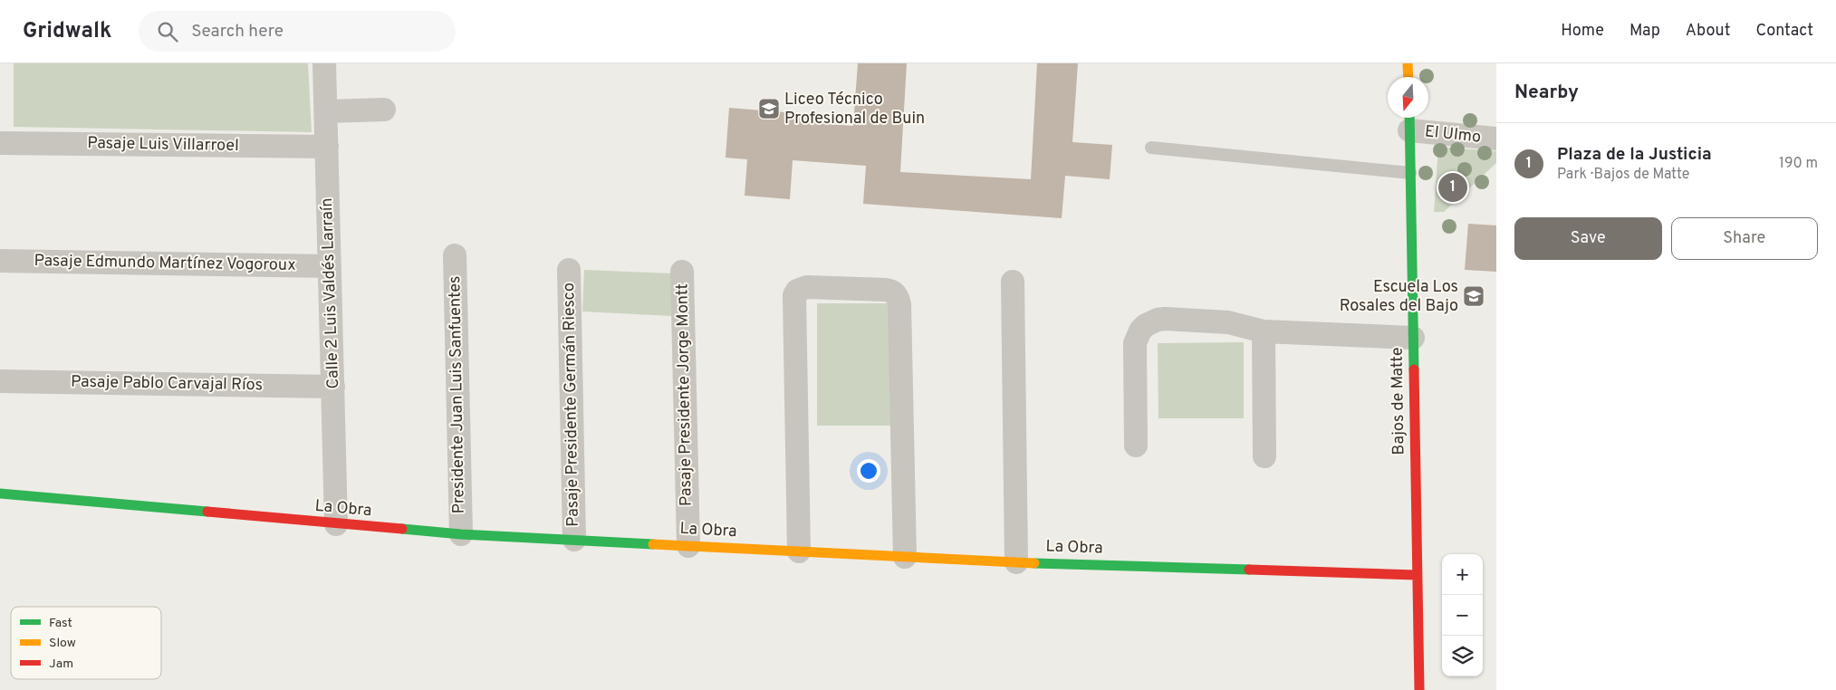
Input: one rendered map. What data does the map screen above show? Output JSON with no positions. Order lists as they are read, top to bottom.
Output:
{
  "streets": {
    "main road": ["Bajos de Matte", "La Obra"],
    "street": [
      "El Ulmo",
      "Pasaje Luis Villarroel",
      "Pasaje Edmundo Martínez Vogoroux",
      "Calle 2 Luis Valdés Larraín",
      "Pasaje Pablo Carvajal Ríos",
      "Presidente Juan Luis Sanfuentes",
      "Pasaje Presidente Jorge Montt",
      "Pasaje Presidente Germán Riesco"
    ]
  },
  "crossings": [
    ["El Ulmo", "Bajos de Matte"],
    ["Pasaje Luis Villarroel", "Calle 2 Luis Valdés Larraín"],
    ["Pasaje Edmundo Martínez Vogoroux", "Calle 2 Luis Valdés Larraín"],
    ["Calle 2 Luis Valdés Larraín", "Pasaje Pablo Carvajal Ríos"],
    ["Calle 2 Luis Valdés Larraín", "La Obra"],
    ["Presidente Juan Luis Sanfuentes", "La Obra"],
    ["Pasaje Presidente Jorge Montt", "La Obra"],
    ["Bajos de Matte", "La Obra"],
    ["Pasaje Presidente Germán Riesco", "La Obra"]
  ],
  "places": {
    "school or university": ["Liceo Técnico Profesional de Buin", "Escuela Los Rosales del Bajo"]
  },
  "legend": ["Fast", "Slow", "Jam"],
  "north": "bottom",
  "page": {
    "header": "Gridwalk",
    "search": "Search here",
    "nav": [
      "Home",
      "Map",
      "About",
      "Contact"
    ],
    "heading": "Nearby",
    "list": [
      {
        "mark": "1",
        "name": "Plaza de la Justicia",
        "note": "Park · Bajos de Matte",
        "value": "190 m"
      }
    ],
    "pins": "1",
    "buttons": ["Save", "Share"],
    "map_buttons": ["+", "−"]
  }
}
